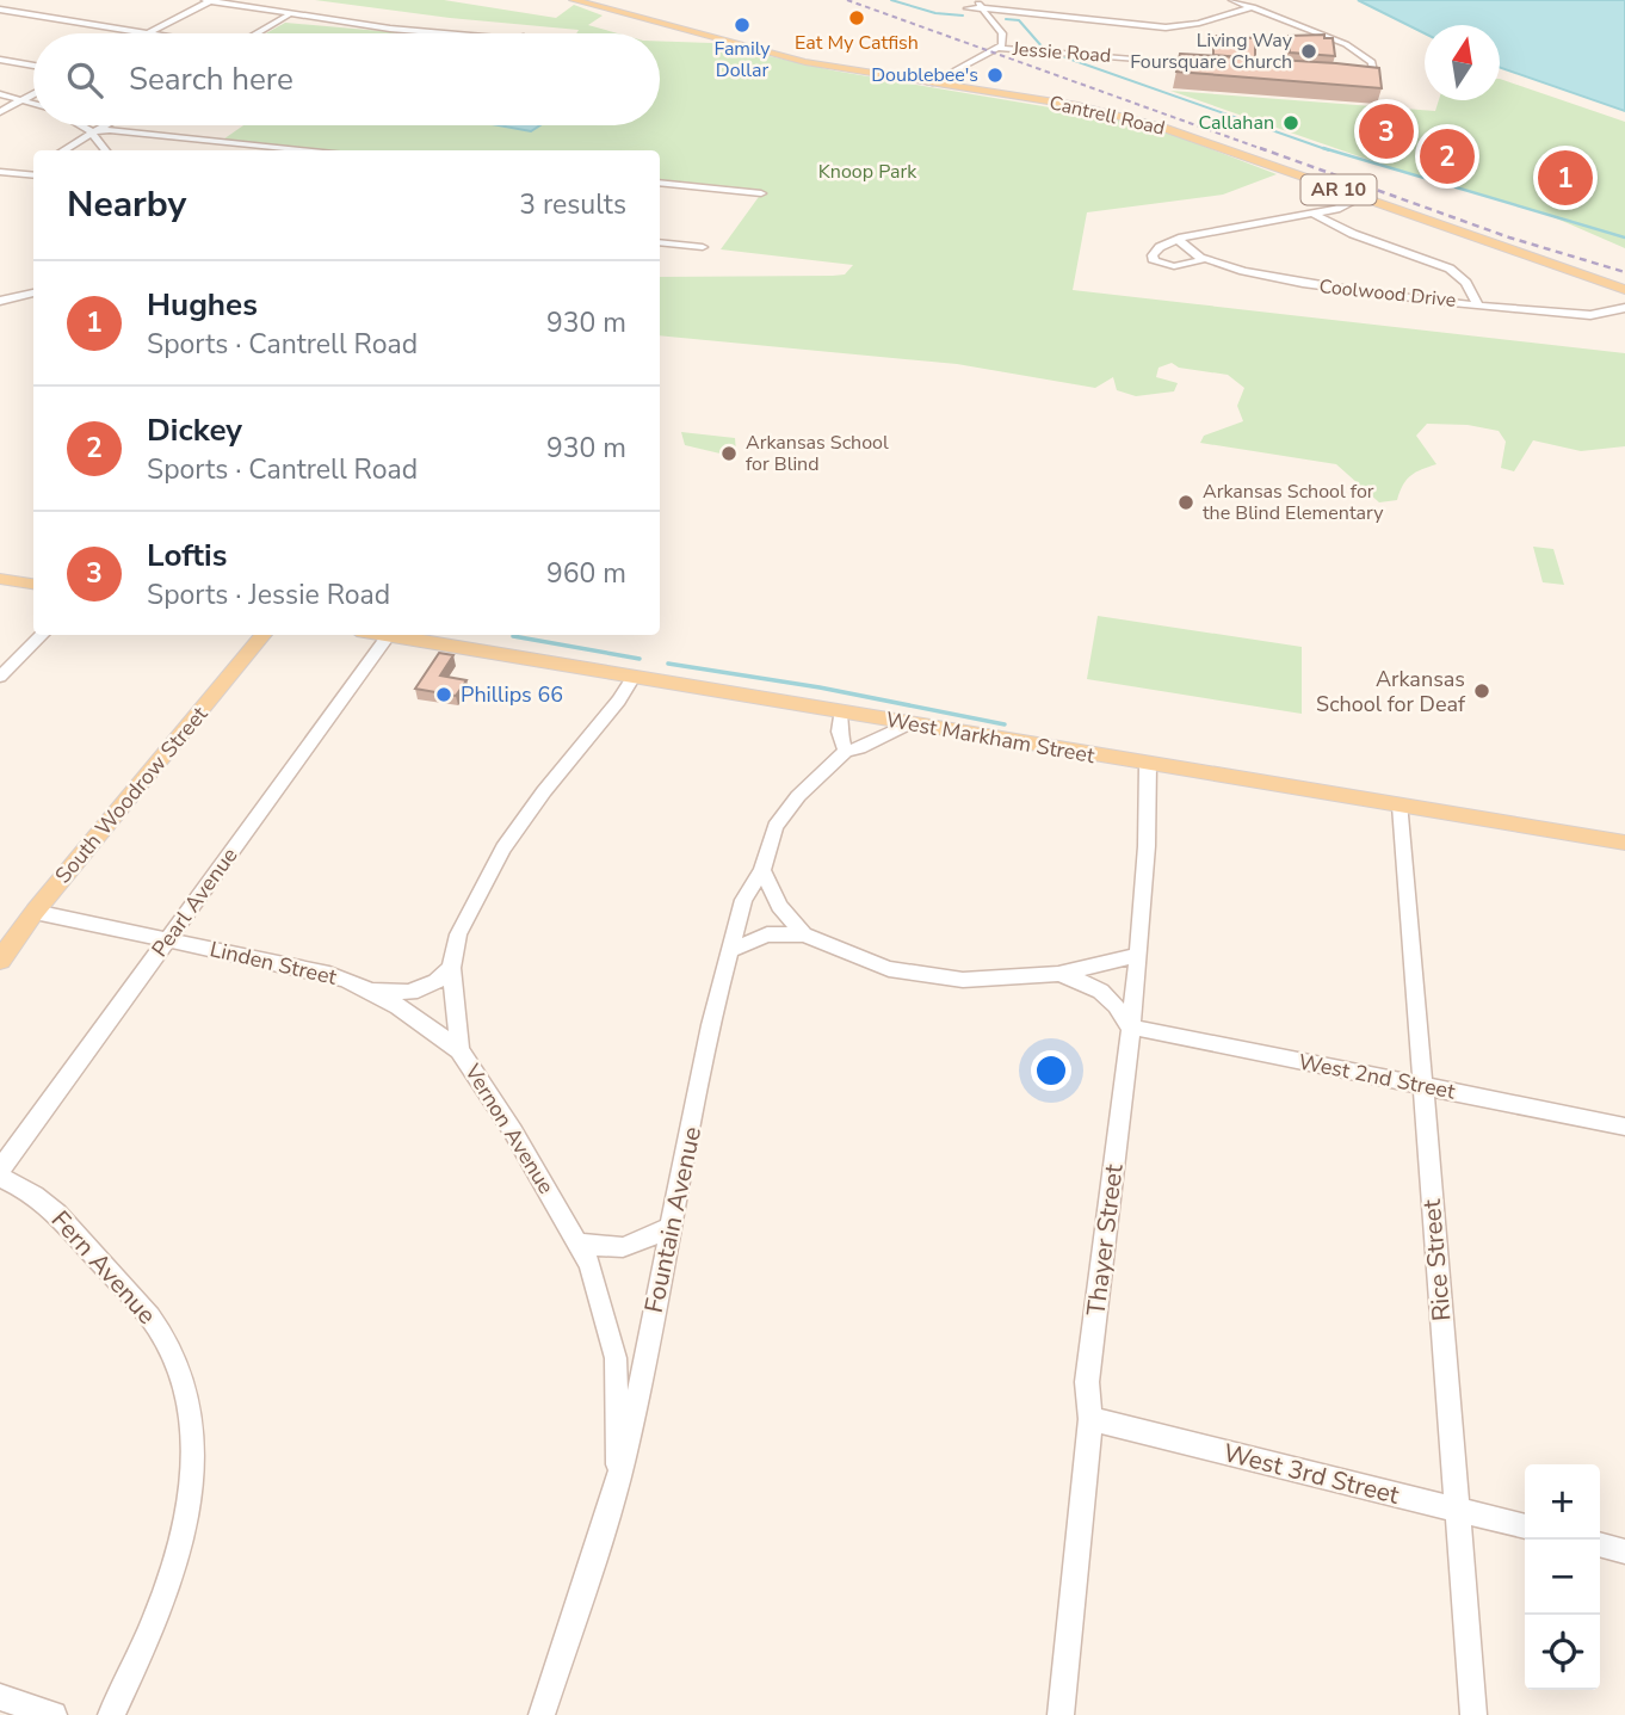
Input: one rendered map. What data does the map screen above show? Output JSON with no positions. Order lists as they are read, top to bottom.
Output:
{
  "streets": {
    "main road": [
      "Cantrell Road",
      "AR 10",
      "West Markham Street",
      "South Woodrow Street"
    ],
    "street": [
      "Jessie Road",
      "Coolwood Drive",
      "Pearl Avenue",
      "Linden Street",
      "West 2nd Street",
      "Vernon Avenue",
      "Fountain Avenue",
      "Thayer Street",
      "Rice Street",
      "Fern Avenue",
      "West 3rd Street"
    ]
  },
  "crossings": [
    ["West Markham Street", "Pearl Avenue"],
    ["West Markham Street", "Vernon Avenue"],
    ["West Markham Street", "Fountain Avenue"],
    ["West Markham Street", "Thayer Street"],
    ["West Markham Street", "Rice Street"],
    ["South Woodrow Street", "Linden Street"],
    ["Pearl Avenue", "Linden Street"],
    ["Linden Street", "Vernon Avenue"],
    ["West 2nd Street", "Thayer Street"],
    ["West 2nd Street", "Rice Street"],
    ["Vernon Avenue", "Fountain Avenue"],
    ["Thayer Street", "West 3rd Street"],
    ["Rice Street", "West 3rd Street"]
  ],
  "parks": ["Knoop Park"],
  "places": [
    "Eat My Catfish",
    "Family Dollar",
    "Living Way Foursquare Church",
    "Doublebee's",
    "Callahan",
    "Arkansas School for Blind",
    "Arkansas School for the Blind Elementary",
    "Arkansas School for Deaf",
    "Phillips 66"
  ],
  "north": "top",
  "page": {
    "search": "Search here",
    "pins": ["3", "2", "1"],
    "heading": ["Nearby", "3 results"],
    "list": [
      {
        "mark": "1",
        "name": "Hughes",
        "note": "Sports · Cantrell Road",
        "value": "930 m"
      },
      {
        "mark": "2",
        "name": "Dickey",
        "note": "Sports · Cantrell Road",
        "value": "930 m"
      },
      {
        "mark": "3",
        "name": "Loftis",
        "note": "Sports · Jessie Road",
        "value": "960 m"
      }
    ],
    "map_buttons": ["+", "−"]
  }
}
